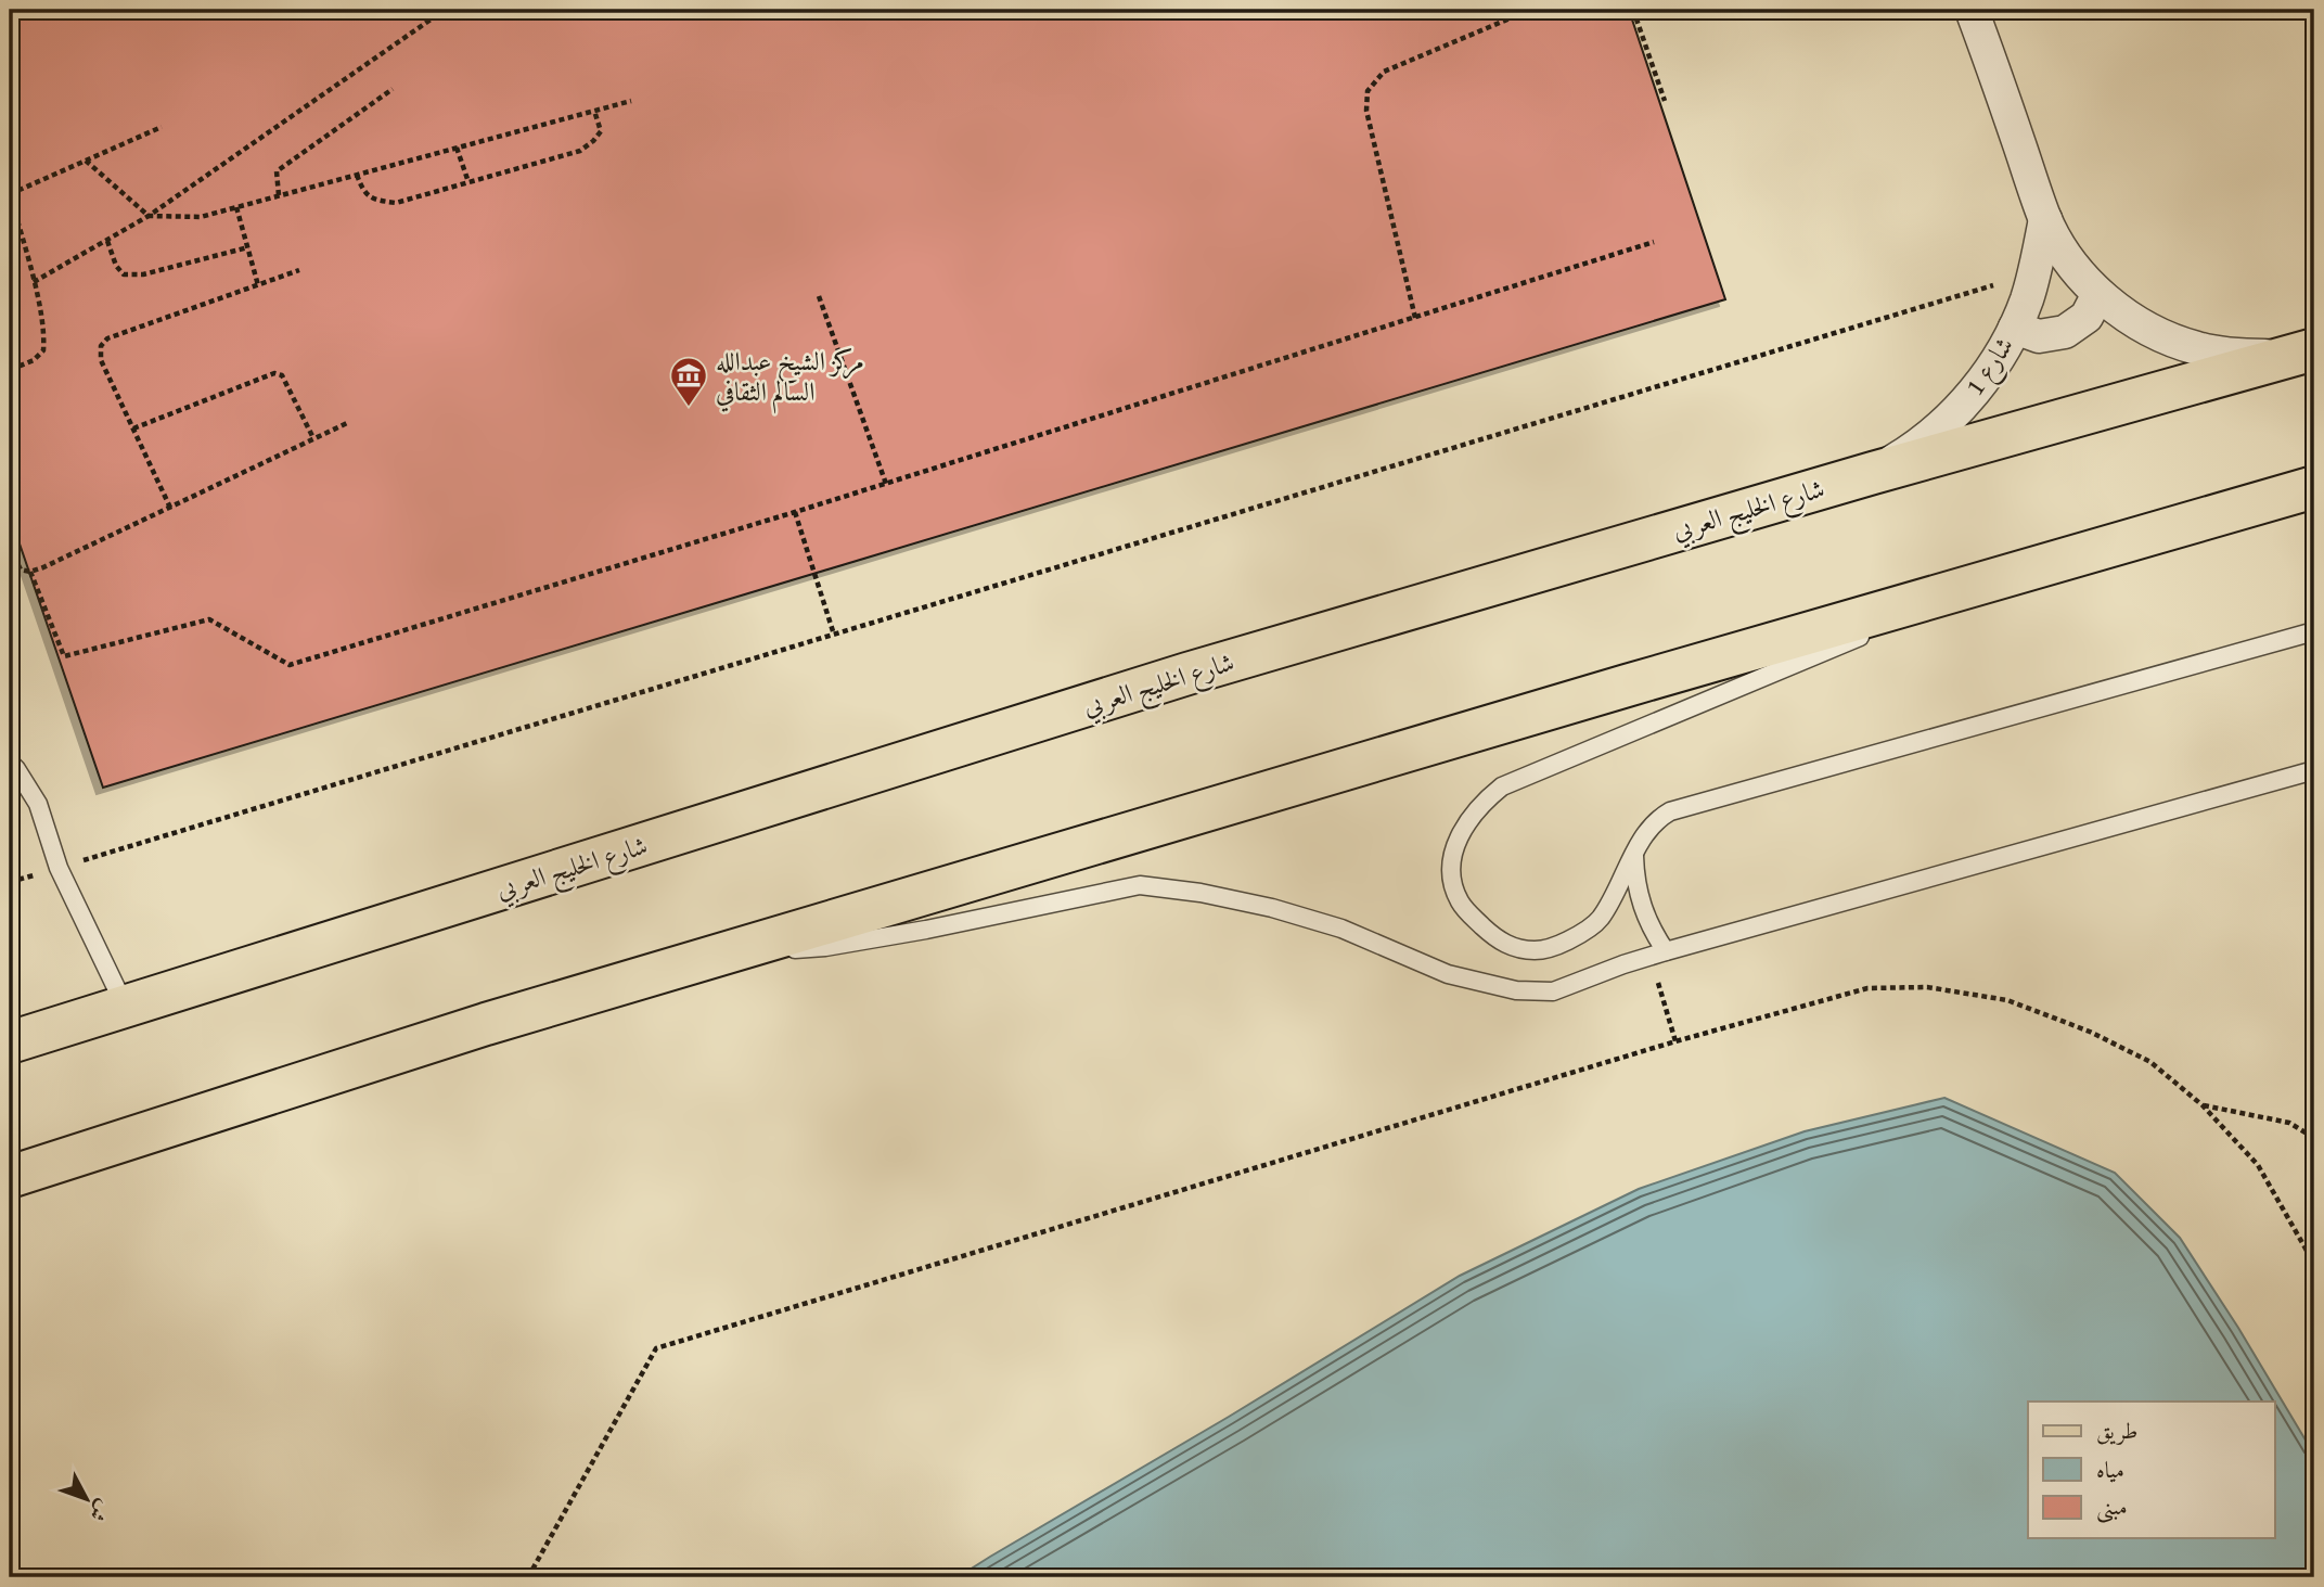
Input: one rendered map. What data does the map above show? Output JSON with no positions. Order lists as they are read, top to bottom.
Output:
{
  "streets": {
    "main road": ["شارع الخليج العربي"],
    "street": ["شارع 1"]
  },
  "crossings": [
    ["شارع 1", "شارع الخليج العربي"]
  ],
  "places": {
    "museum": ["مركز الشيخ عبدالله السالم الثقافي"]
  },
  "legend": ["طريق", "مياه", "مبنى"],
  "north": "bottom right"
}
